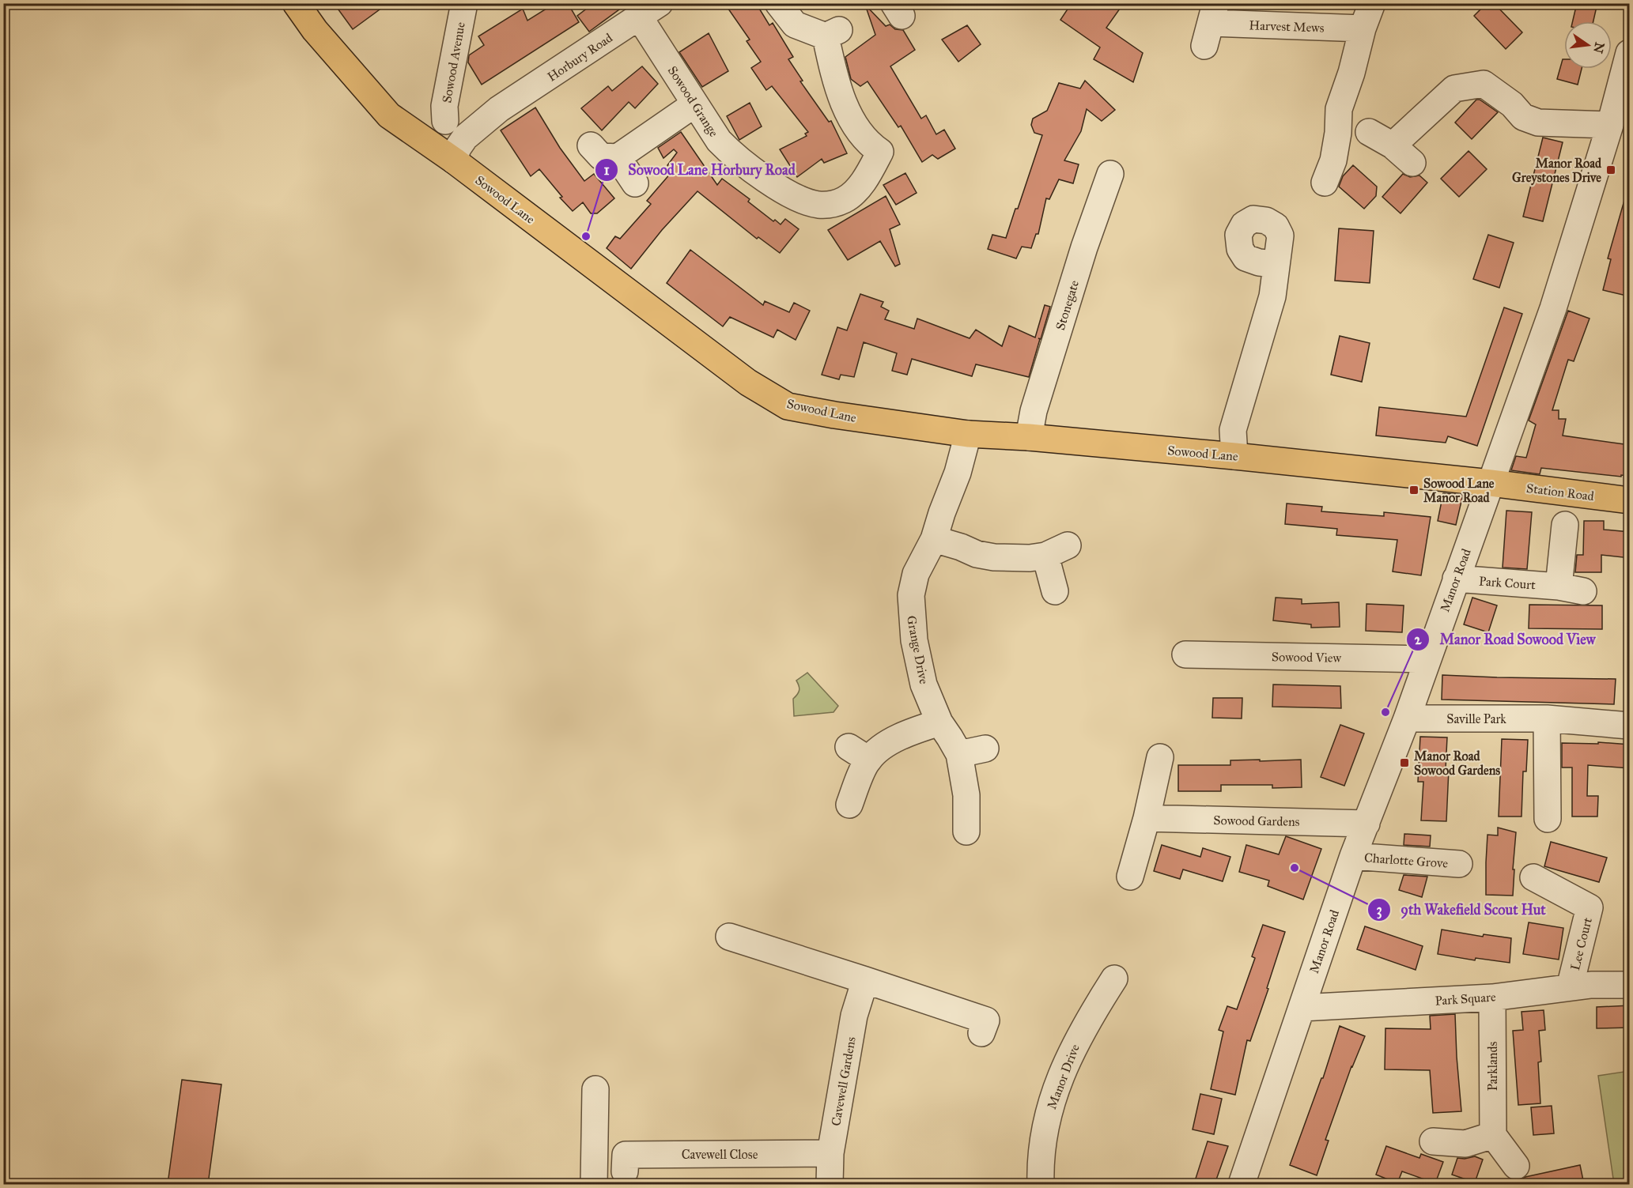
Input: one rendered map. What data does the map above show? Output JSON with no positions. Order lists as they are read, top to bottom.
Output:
{
  "streets": {
    "main road": ["Sowood Lane", "Station Road"],
    "street": [
      "Harvest Mews",
      "Horbury Road",
      "Sowood Avenue",
      "Sowood Grange",
      "Stonegate",
      "Manor Road",
      "Park Court",
      "Grange Drive",
      "Sowood View",
      "Saville Park",
      "Sowood Gardens",
      "Charlotte Grove",
      "Lee Court",
      "Park Square",
      "Parklands",
      "Manor Drive",
      "Cavewell Gardens",
      "Cavewell Close"
    ]
  },
  "crossings": [
    ["Horbury Road", "Sowood Avenue"],
    ["Horbury Road", "Sowood Grange"],
    ["Horbury Road", "Sowood Lane"],
    ["Sowood Lane", "Stonegate"],
    ["Sowood Lane", "Station Road"],
    ["Sowood Lane", "Manor Road"],
    ["Sowood Lane", "Grange Drive"],
    ["Station Road", "Manor Road"],
    ["Manor Road", "Park Court"],
    ["Manor Road", "Sowood View"],
    ["Manor Road", "Saville Park"],
    ["Manor Road", "Sowood Gardens"],
    ["Manor Road", "Charlotte Grove"],
    ["Manor Road", "Park Square"],
    ["Lee Court", "Park Square"],
    ["Park Square", "Parklands"],
    ["Cavewell Gardens", "Cavewell Close"]
  ],
  "places": {
    "transit": ["Manor Road Greystones Drive", "Sowood Lane Manor Road", "Manor Road Sowood Gardens"],
    "other": ["Sowood Lane Horbury Road", "Manor Road Sowood View", "9th Wakefield Scout Hut"]
  },
  "north": "right"
}
